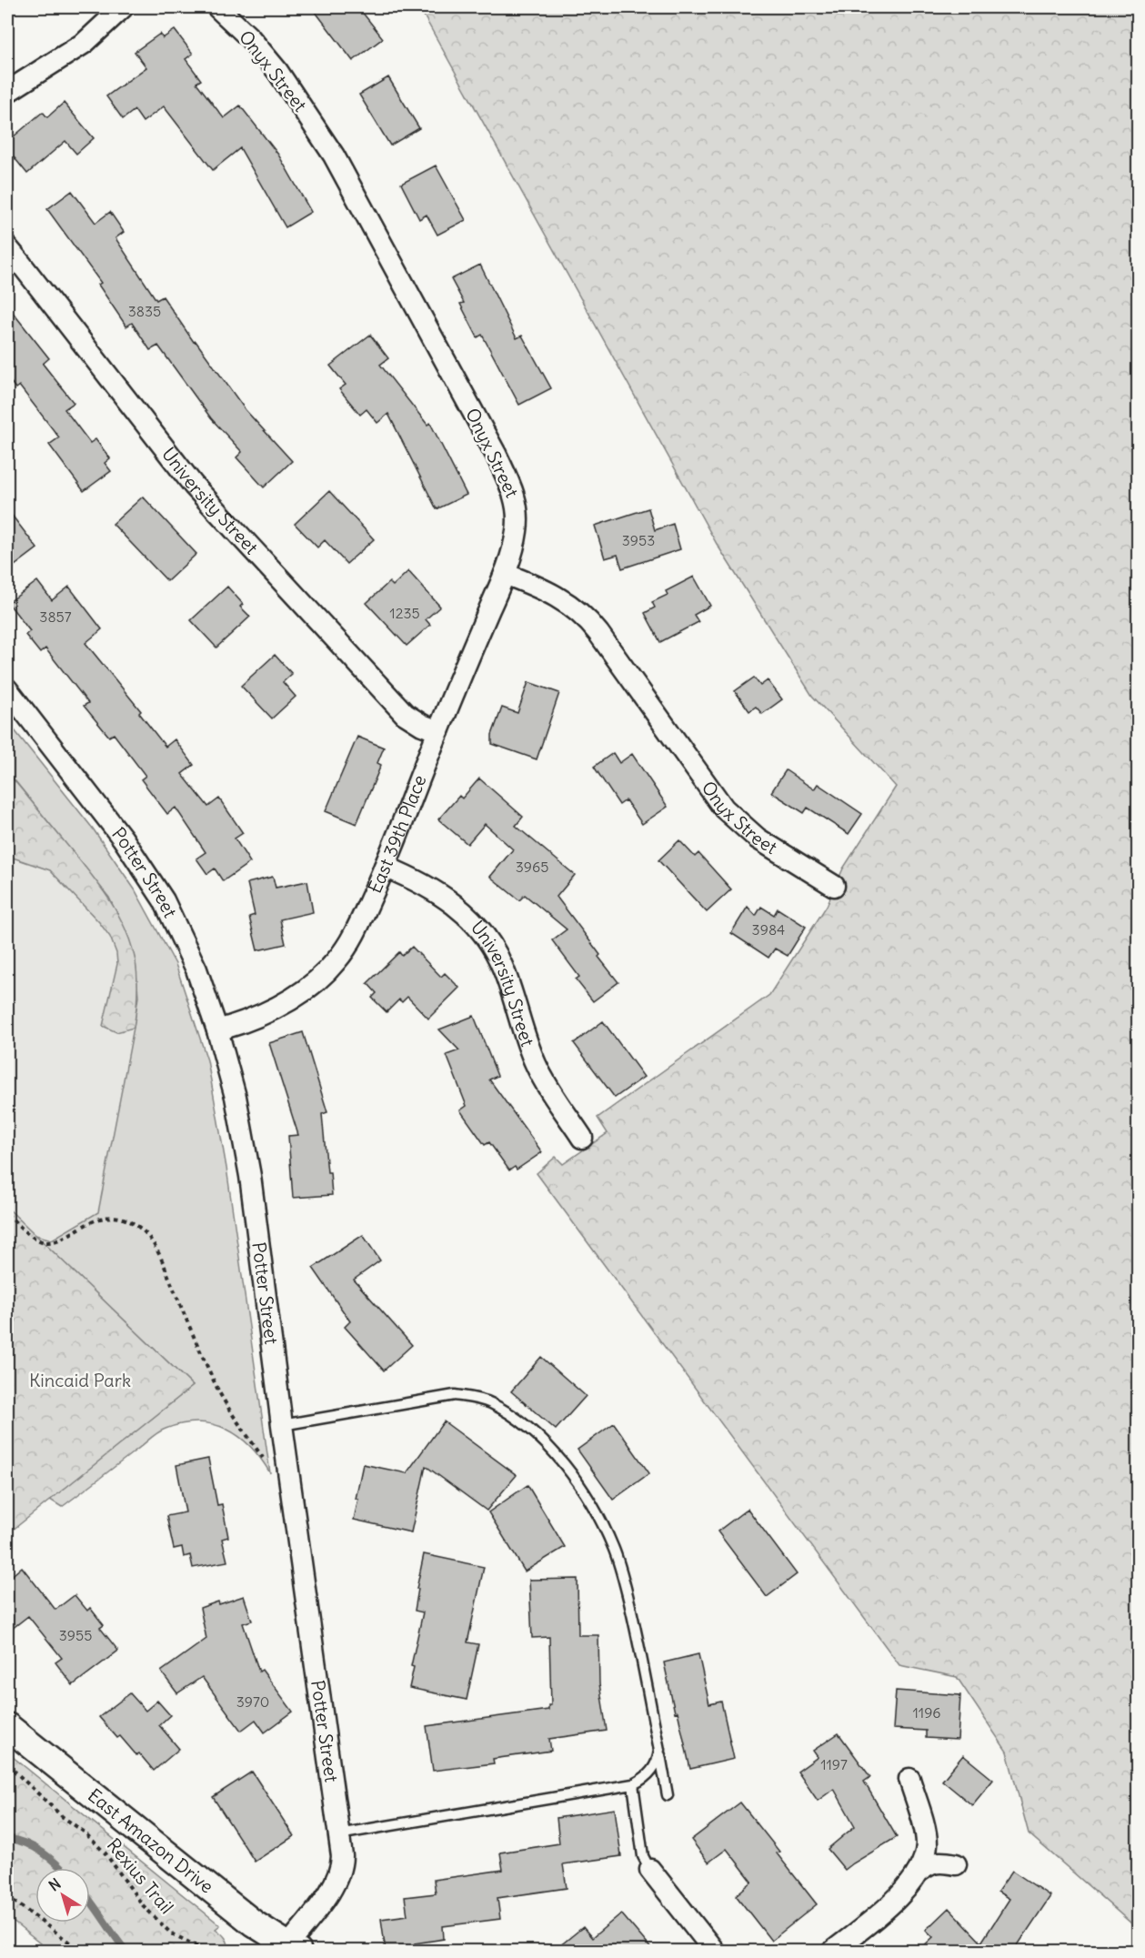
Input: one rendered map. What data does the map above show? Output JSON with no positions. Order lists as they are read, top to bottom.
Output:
{
  "streets": {
    "street": [
      "Onyx Street",
      "University Street",
      "East 39th Place",
      "Potter Street",
      "East Amazon Drive"
    ],
    "path": ["Rexius Trail"]
  },
  "crossings": [
    ["Onyx Street", "East 39th Place"],
    ["University Street", "East 39th Place"],
    ["East 39th Place", "Potter Street"],
    ["Potter Street", "East Amazon Drive"]
  ],
  "parks": ["Kincaid Park"],
  "house_numbers": [
    "3835",
    "3953",
    "1235",
    "3857",
    "3965",
    "3984",
    "3955",
    "3970",
    "1196",
    "1197"
  ],
  "north": "top left"
}
